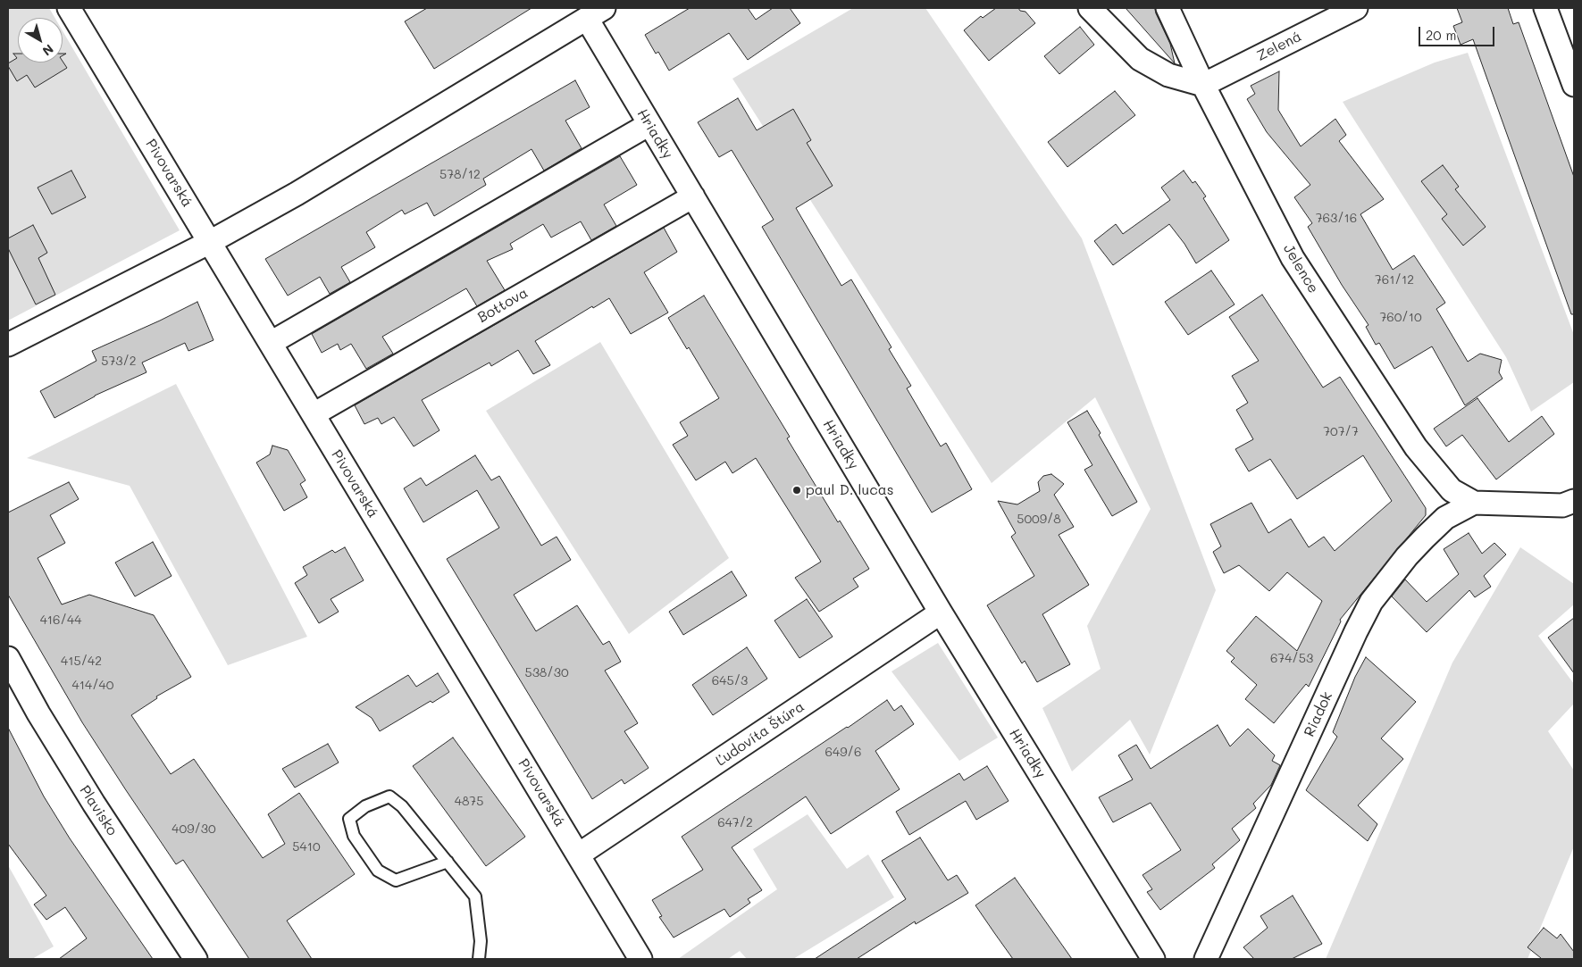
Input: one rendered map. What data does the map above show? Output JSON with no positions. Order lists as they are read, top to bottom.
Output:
{
  "streets": {
    "street": [
      "Zelená",
      "Hriadky",
      "Pivovarská",
      "Jelence",
      "Bottova",
      "Riadok",
      "Ľudovíta Štúra",
      "Plavisko"
    ]
  },
  "crossings": [
    ["Zelená", "Jelence"],
    ["Hriadky", "Bottova"],
    ["Hriadky", "Ľudovíta Štúra"],
    ["Pivovarská", "Bottova"],
    ["Pivovarská", "Ľudovíta Štúra"],
    ["Jelence", "Riadok"]
  ],
  "places": ["paul D. lucas"],
  "house_numbers": [
    "578/12",
    "763/16",
    "761/12",
    "760/10",
    "573/2",
    "707/7",
    "5009/8",
    "416/44",
    "674/53",
    "415/42",
    "538/30",
    "645/3",
    "414/40",
    "649/6",
    "4875",
    "647/2",
    "409/30",
    "5410"
  ],
  "scale_bar": "20 m",
  "north": "bottom right"
}
